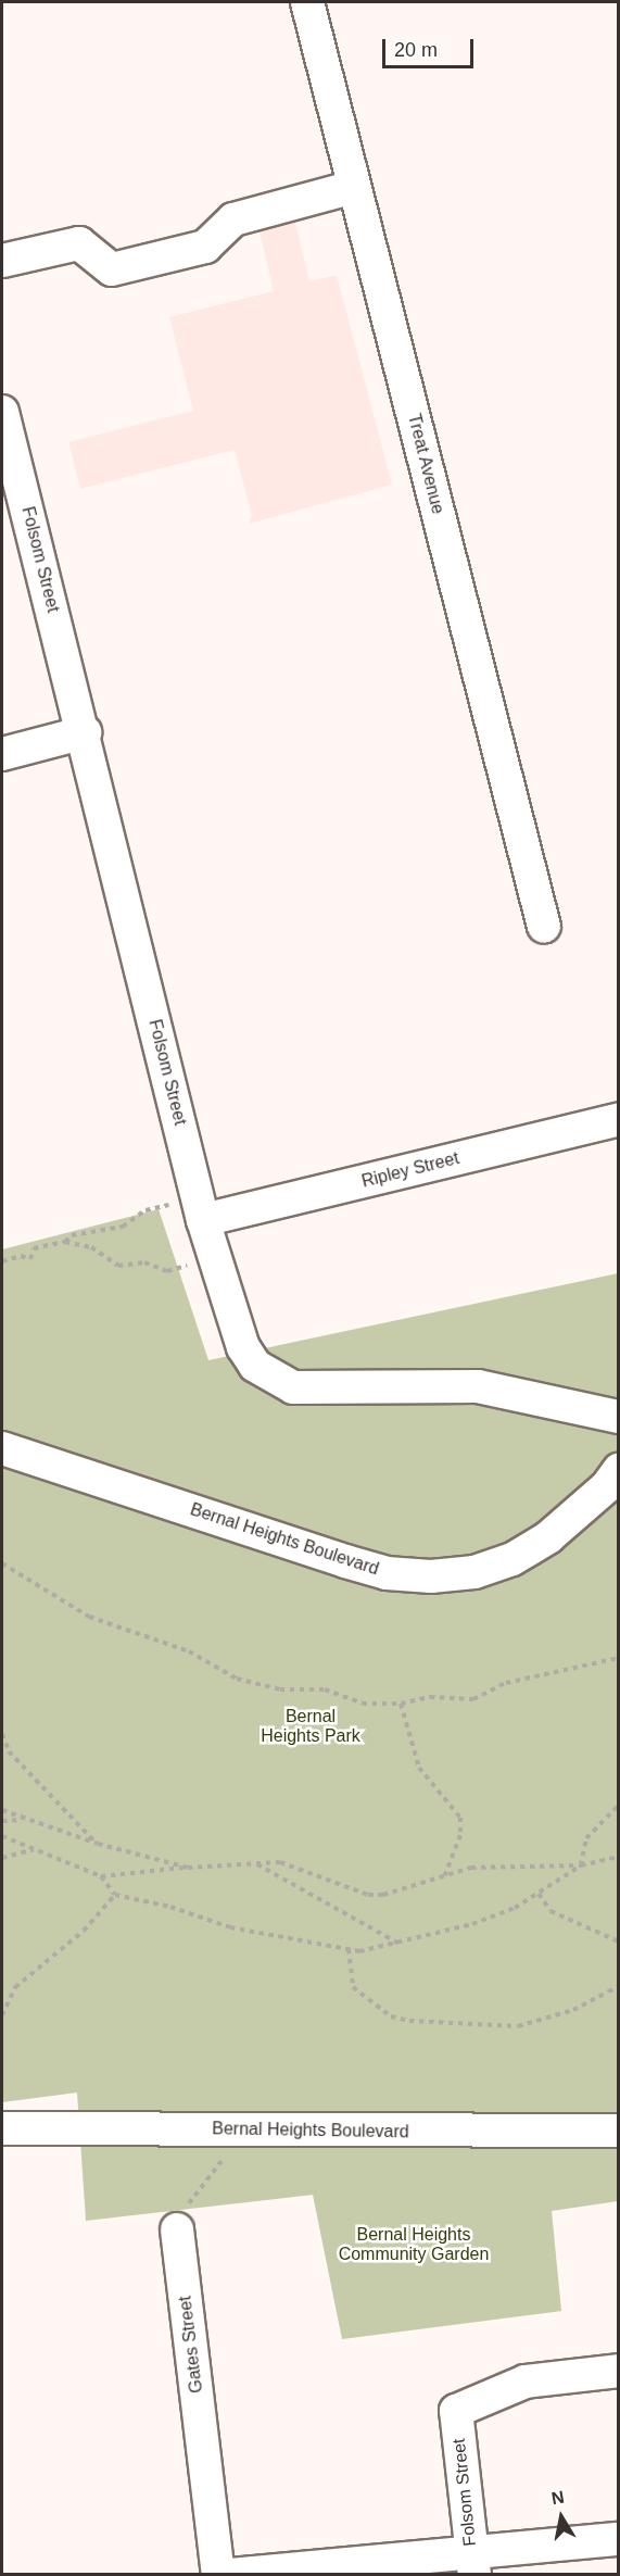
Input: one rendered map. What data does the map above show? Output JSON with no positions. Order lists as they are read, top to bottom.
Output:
{
  "streets": {
    "street": [
      "Treat Avenue",
      "Folsom Street",
      "Ripley Street",
      "Bernal Heights Boulevard",
      "Gates Street"
    ]
  },
  "crossings": [
    ["Folsom Street", "Ripley Street"]
  ],
  "parks": ["Bernal Heights Park", "Bernal Heights Community Garden"],
  "scale_bar": "20 m",
  "north": "top"
}
